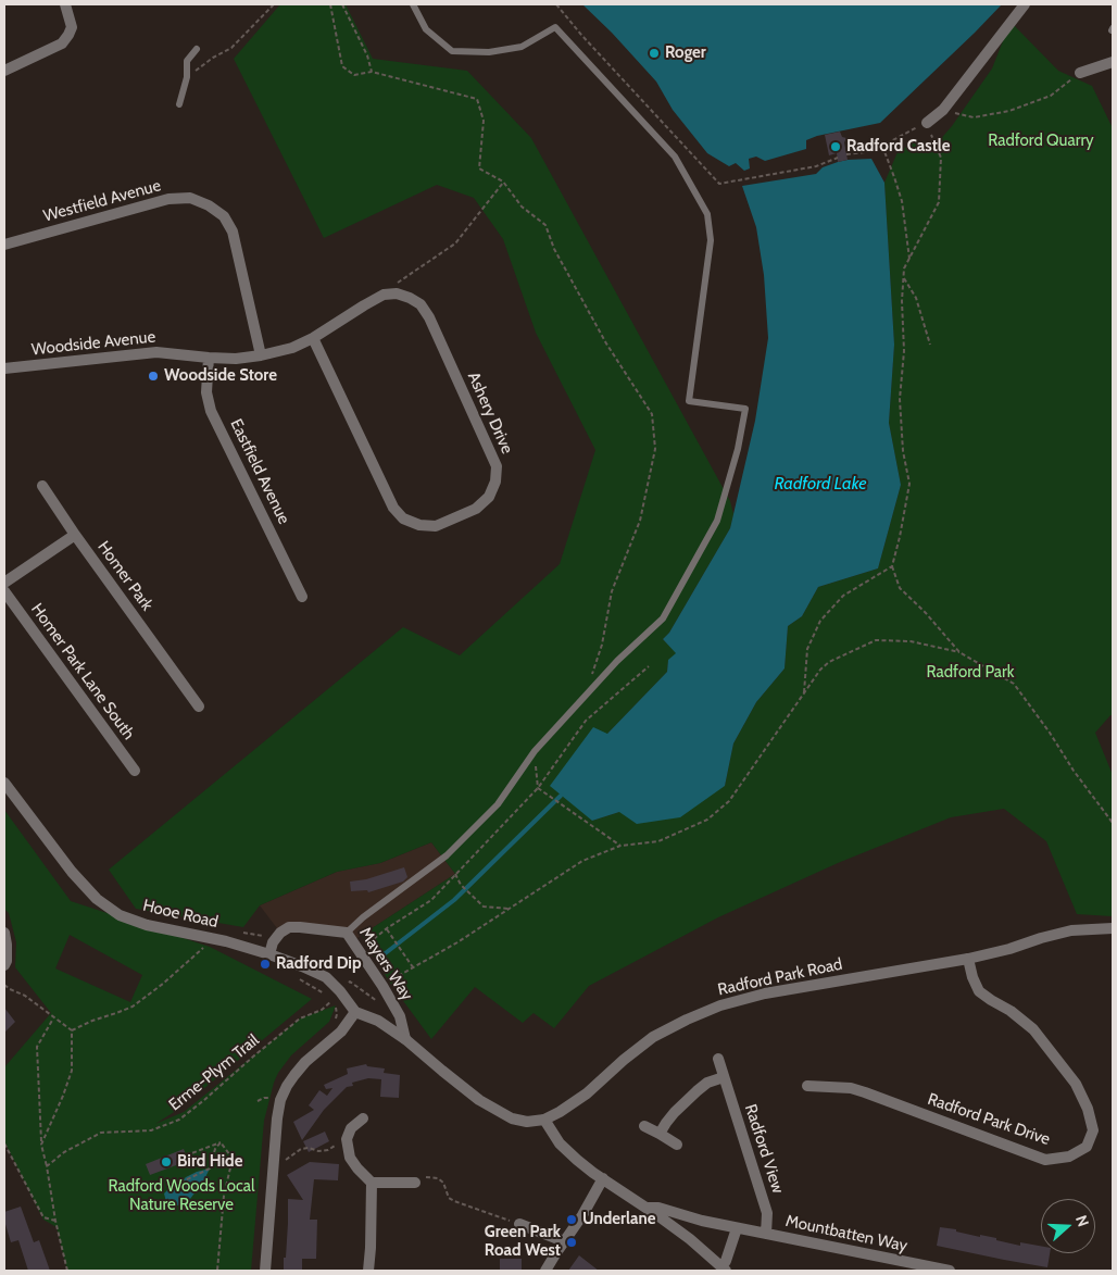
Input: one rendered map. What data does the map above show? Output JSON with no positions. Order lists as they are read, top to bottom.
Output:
{
  "streets": {
    "street": [
      "Westfield Avenue",
      "Woodside Avenue",
      "Ashery Drive",
      "Eastfield Avenue",
      "Homer Park",
      "Homer Park Lane South",
      "Hooe Road",
      "Mayers Way",
      "Radford Park Road",
      "Radford Park Drive",
      "Radford View",
      "Mountbatten Way"
    ],
    "path": ["Erme-Plym Trail"]
  },
  "crossings": [
    ["Westfield Avenue", "Woodside Avenue"],
    ["Woodside Avenue", "Ashery Drive"],
    ["Woodside Avenue", "Eastfield Avenue"],
    ["Hooe Road", "Mayers Way"],
    ["Hooe Road", "Radford Park Road"],
    ["Hooe Road", "Erme-Plym Trail"],
    ["Mayers Way", "Radford Park Road"],
    ["Radford Park Road", "Radford Park Drive"],
    ["Radford View", "Mountbatten Way"]
  ],
  "water": ["Radford Lake"],
  "parks": ["Radford Quarry", "Radford Park", "Radford Woods Local Nature Reserve"],
  "places": [
    "Roger",
    "Radford Castle",
    "Woodside Store",
    "Radford Dip",
    "Bird Hide",
    "Underlane",
    "Green Park Road West"
  ],
  "north": "right"
}
